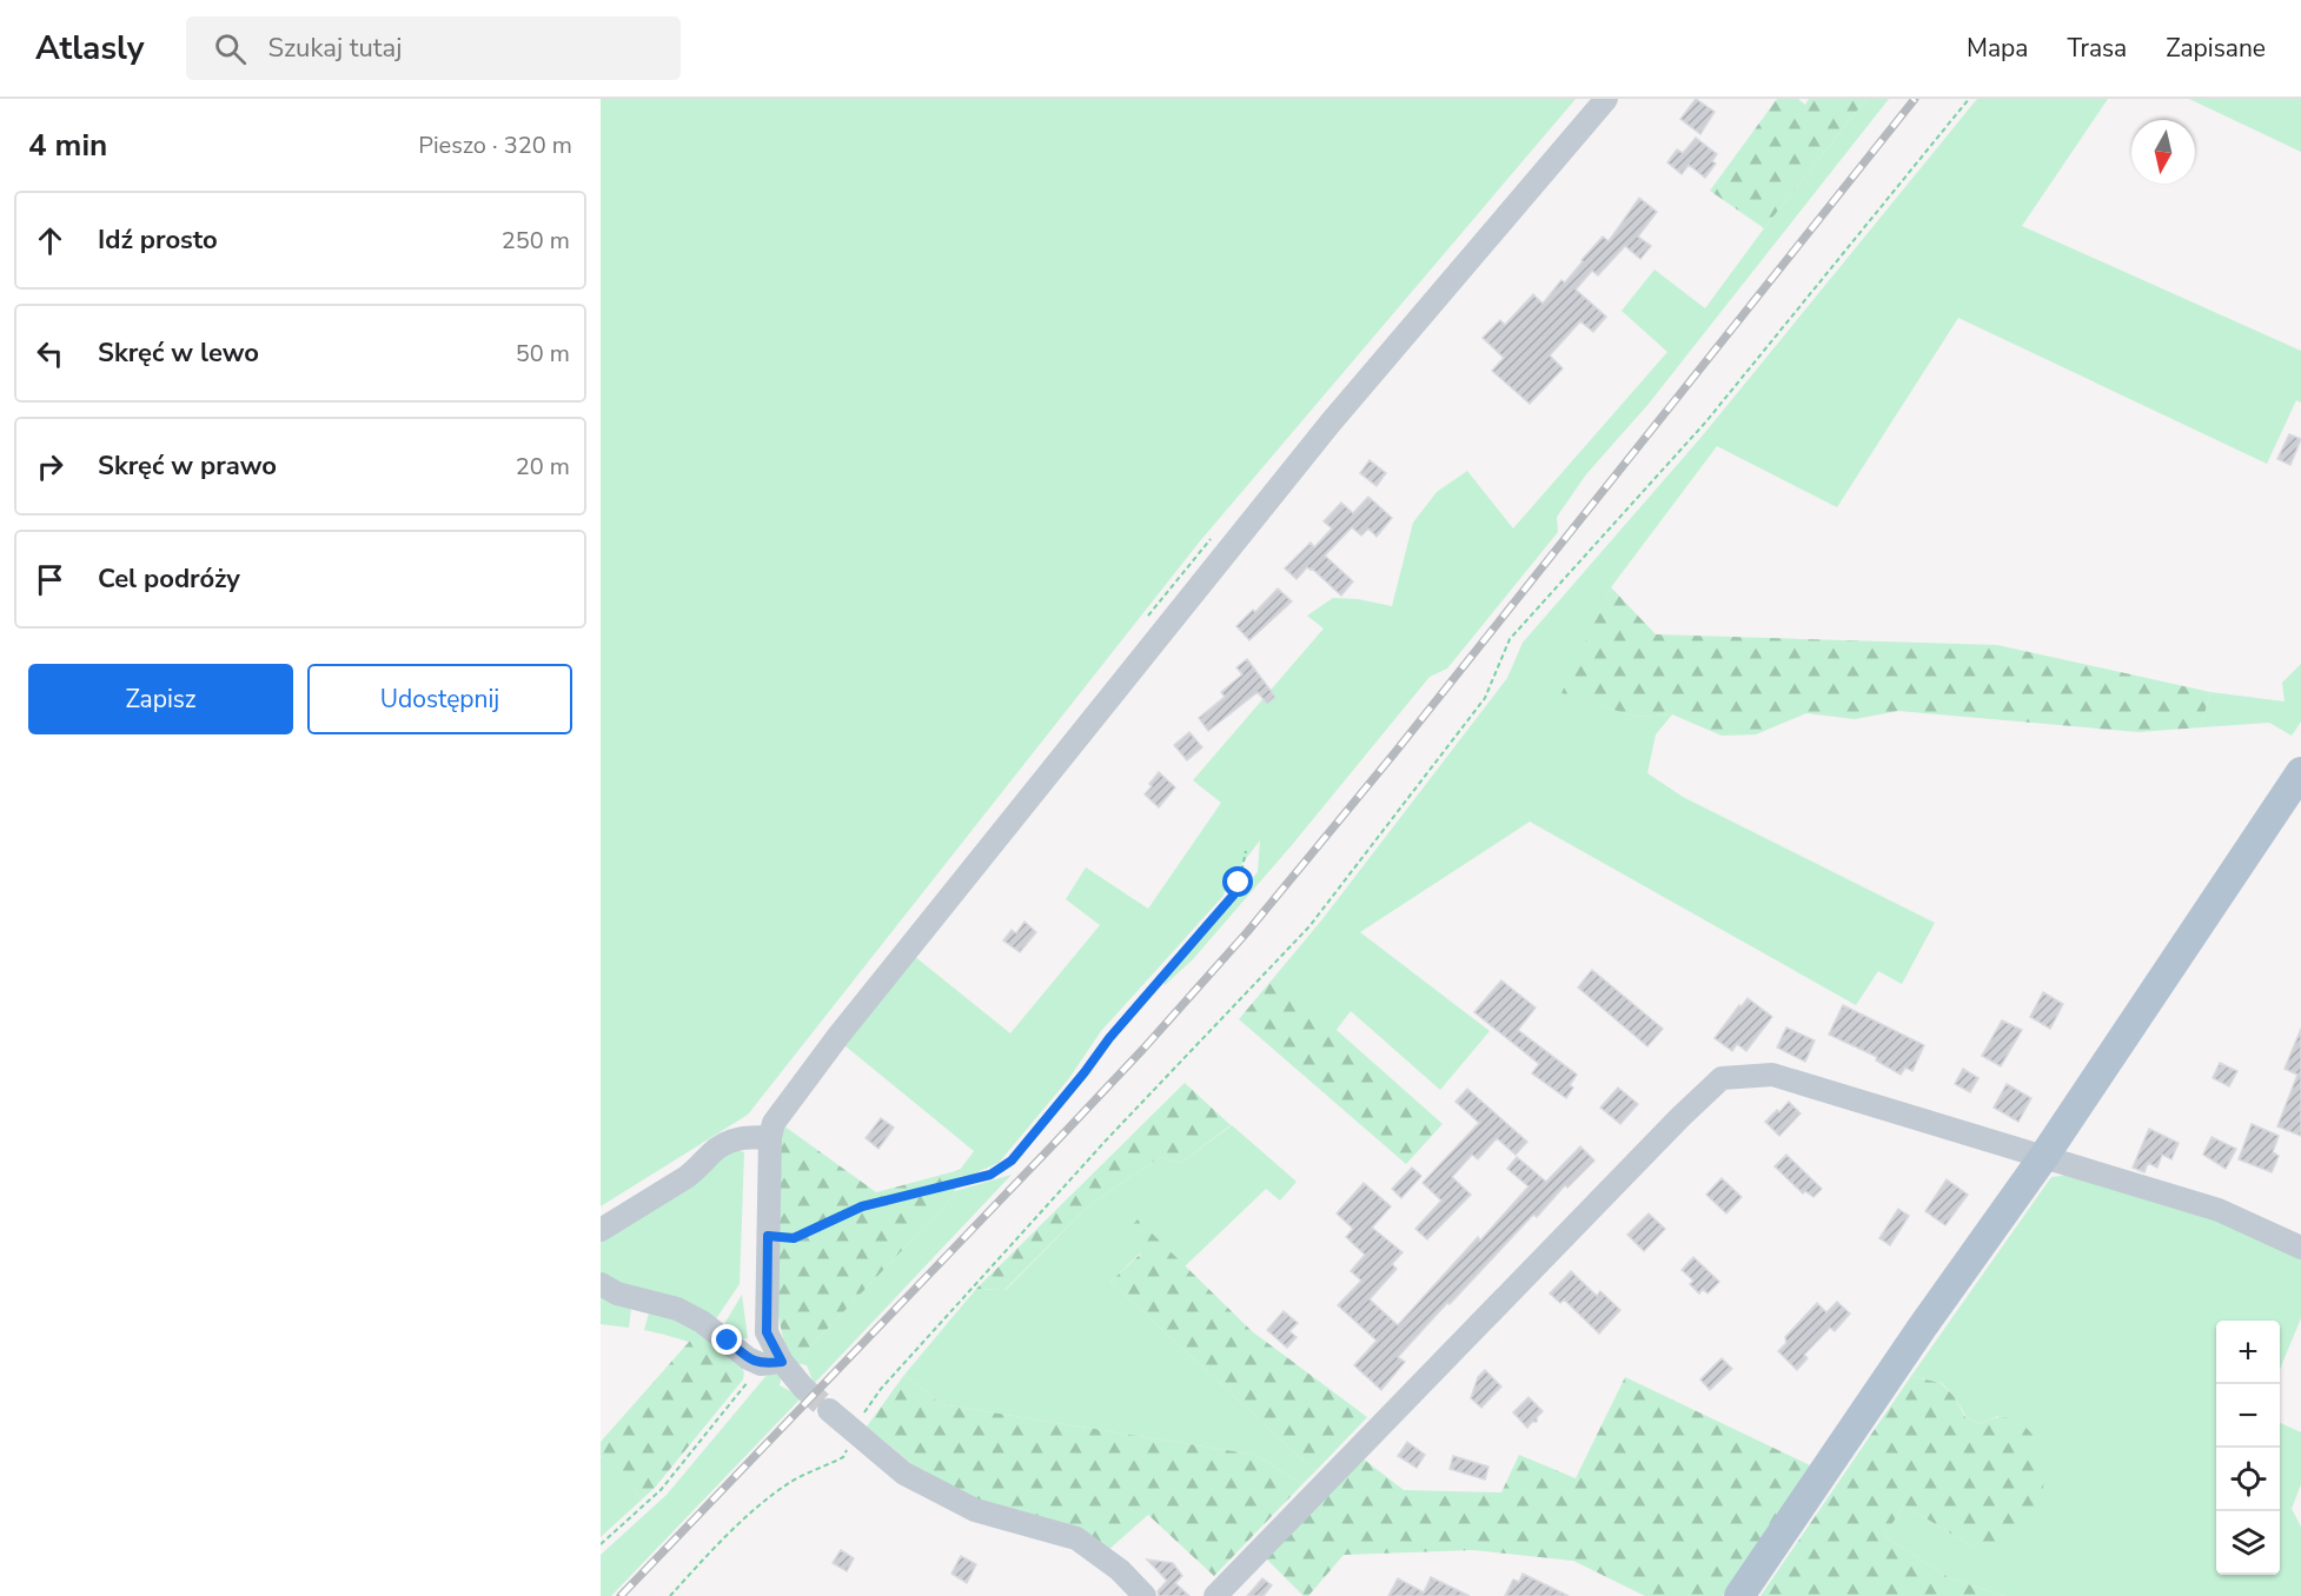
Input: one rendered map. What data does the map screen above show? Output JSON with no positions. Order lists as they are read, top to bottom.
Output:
{
  "north": "bottom",
  "page": {
    "header": "Atlasly",
    "search": "Szukaj tutaj",
    "nav": ["Mapa", "Trasa", "Zapisane"],
    "heading": ["4 min", "Pieszo · 320 m"],
    "list": [
      ["Idź prosto", "250 m"],
      ["Skręć w lewo", "50 m"],
      ["Skręć w prawo", "20 m"],
      "Cel podróży"
    ],
    "buttons": ["Zapisz", "Udostępnij"],
    "map_buttons": ["+", "−"]
  }
}
